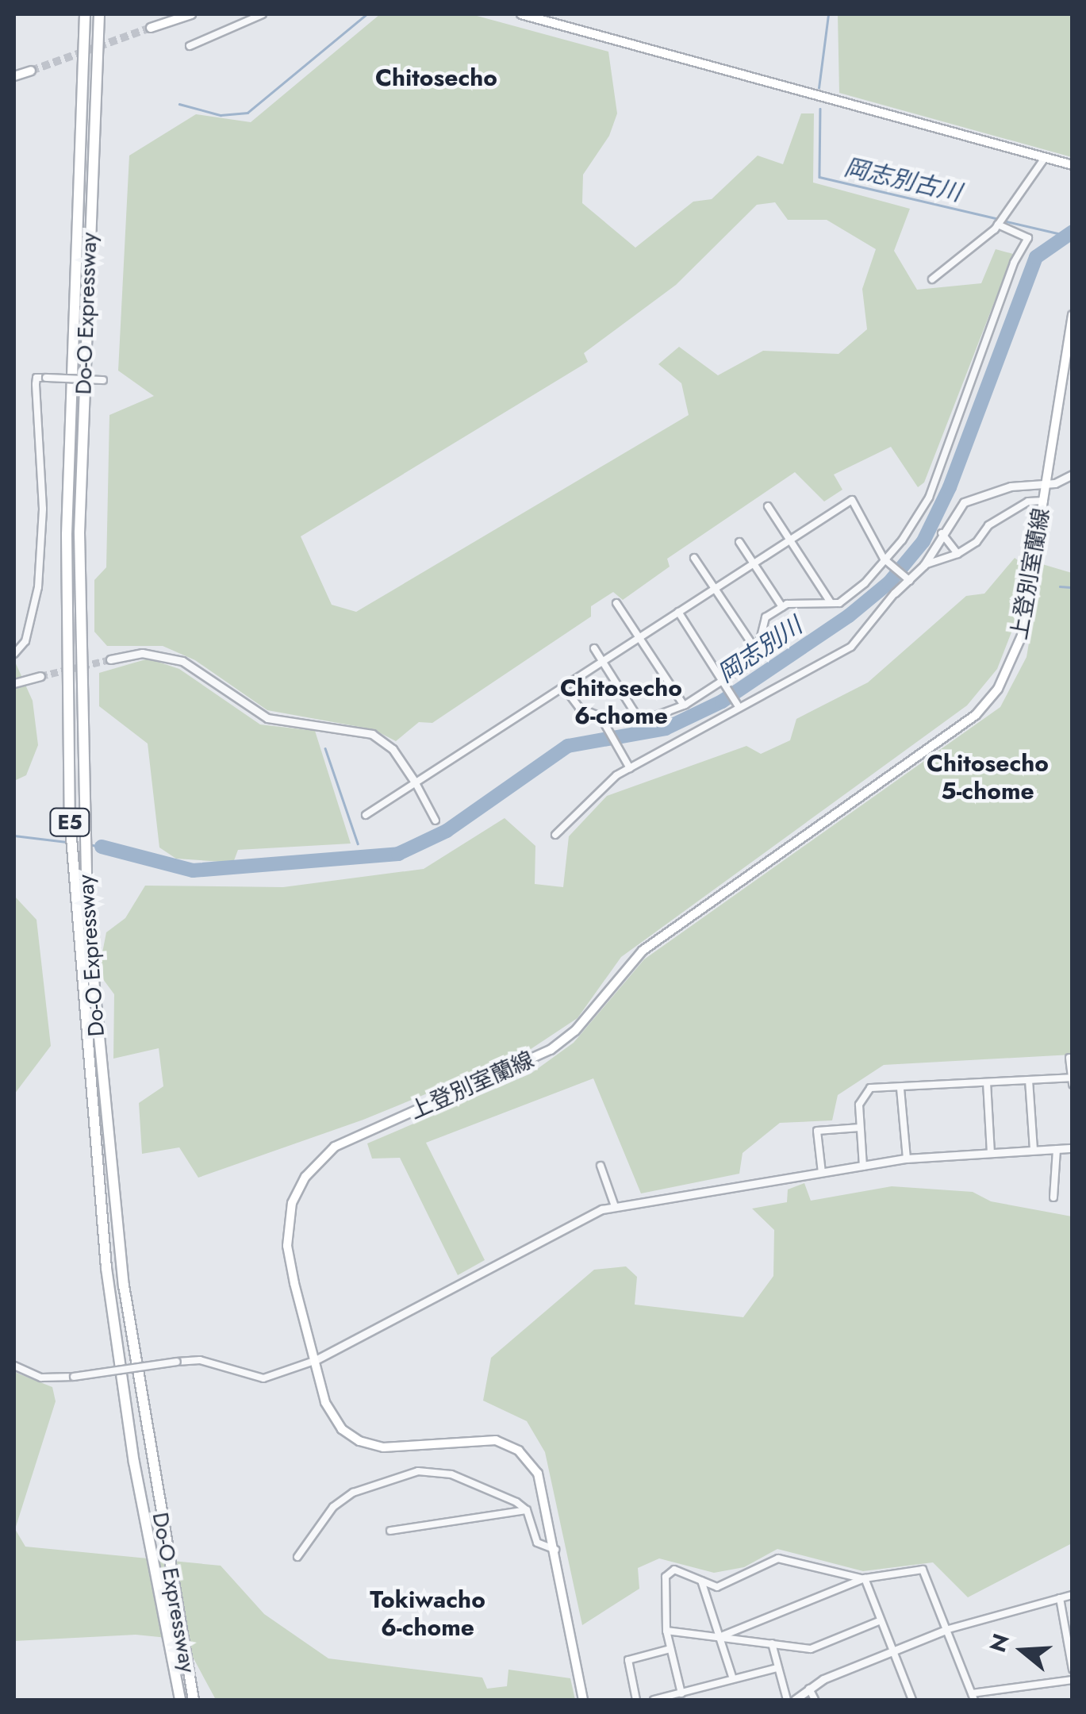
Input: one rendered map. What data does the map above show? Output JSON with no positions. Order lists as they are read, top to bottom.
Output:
{
  "streets": {
    "highway": ["Do-O Expressway", "E5"],
    "main road": ["上登別室蘭線"]
  },
  "districts": [
    "Chitosecho",
    "Chitosecho 6-chome",
    "Chitosecho 5-chome",
    "Tokiwacho 6-chome"
  ],
  "water": ["岡志別古川", "岡志別川"],
  "north": "left"
}
